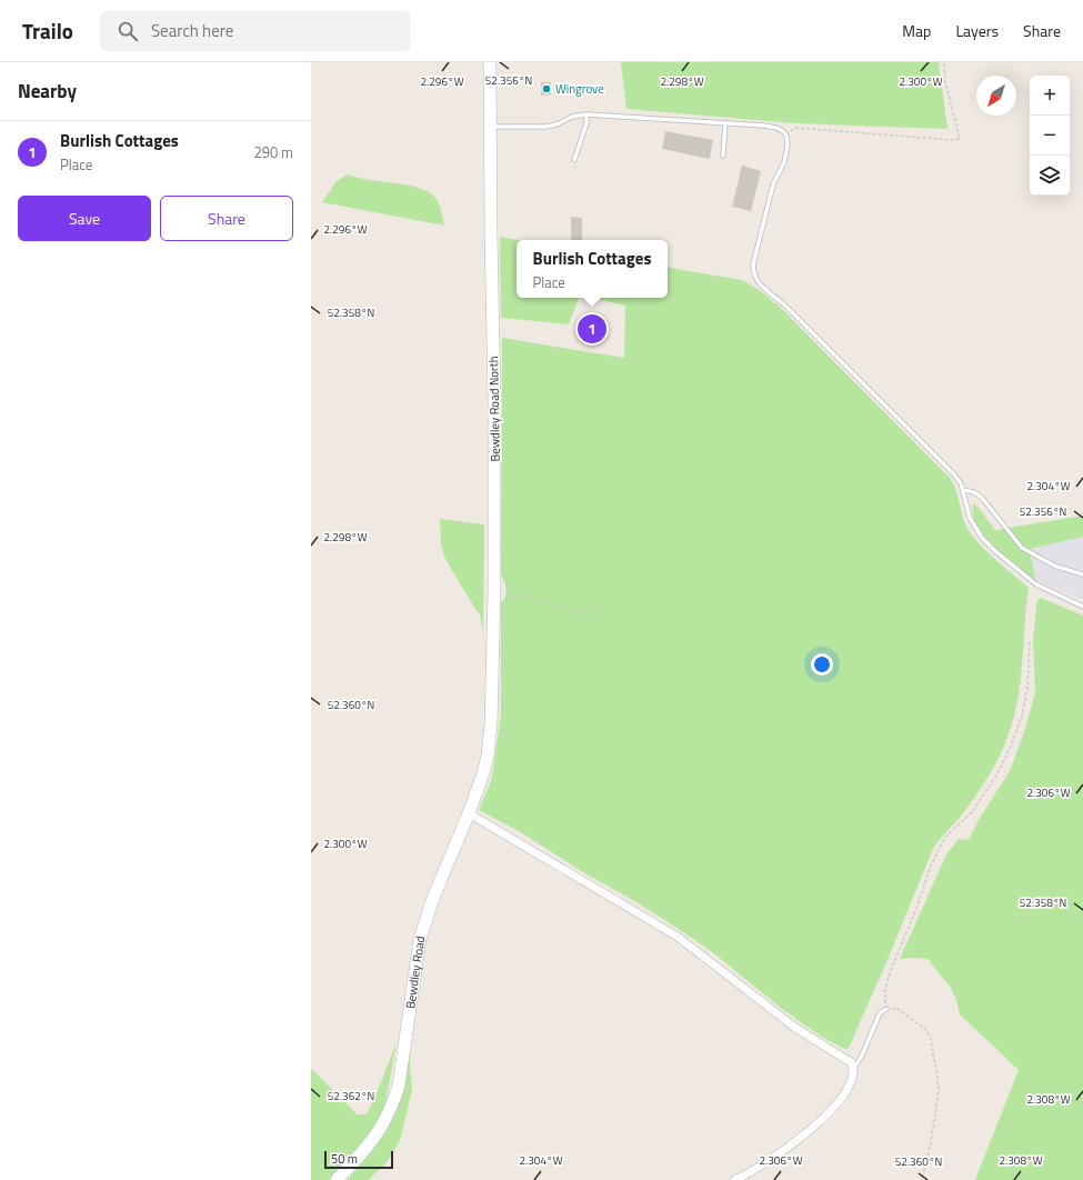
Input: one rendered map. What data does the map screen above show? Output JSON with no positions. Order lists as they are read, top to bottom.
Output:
{
  "streets": {
    "main road": ["Bewdley Road North", "Bewdley Road"]
  },
  "crossings": [
    ["Bewdley Road North", "Bewdley Road"]
  ],
  "places": ["Wingrove"],
  "scale_bar": "50 m",
  "north": "bottom left",
  "page": {
    "header": "Trailo",
    "search": "Search here",
    "nav": ["Map", "Layers", "Share"],
    "heading": "Nearby",
    "map_buttons": ["+", "−"],
    "list": [
      {
        "mark": "1",
        "name": "Burlish Cottages",
        "note": "Place",
        "value": "290 m"
      }
    ],
    "buttons": ["Save", "Share"],
    "popup": ["Burlish Cottages", "Place"],
    "pins": "1",
    "scale": "50 m"
  },
  "coordinates": [
    "52.356°N",
    "2.296°W",
    "2.298°W",
    "2.300°W",
    "52.358°N",
    "2.304°W",
    "52.360°N",
    "2.306°W",
    "52.362°N",
    "2.308°W"
  ]
}
